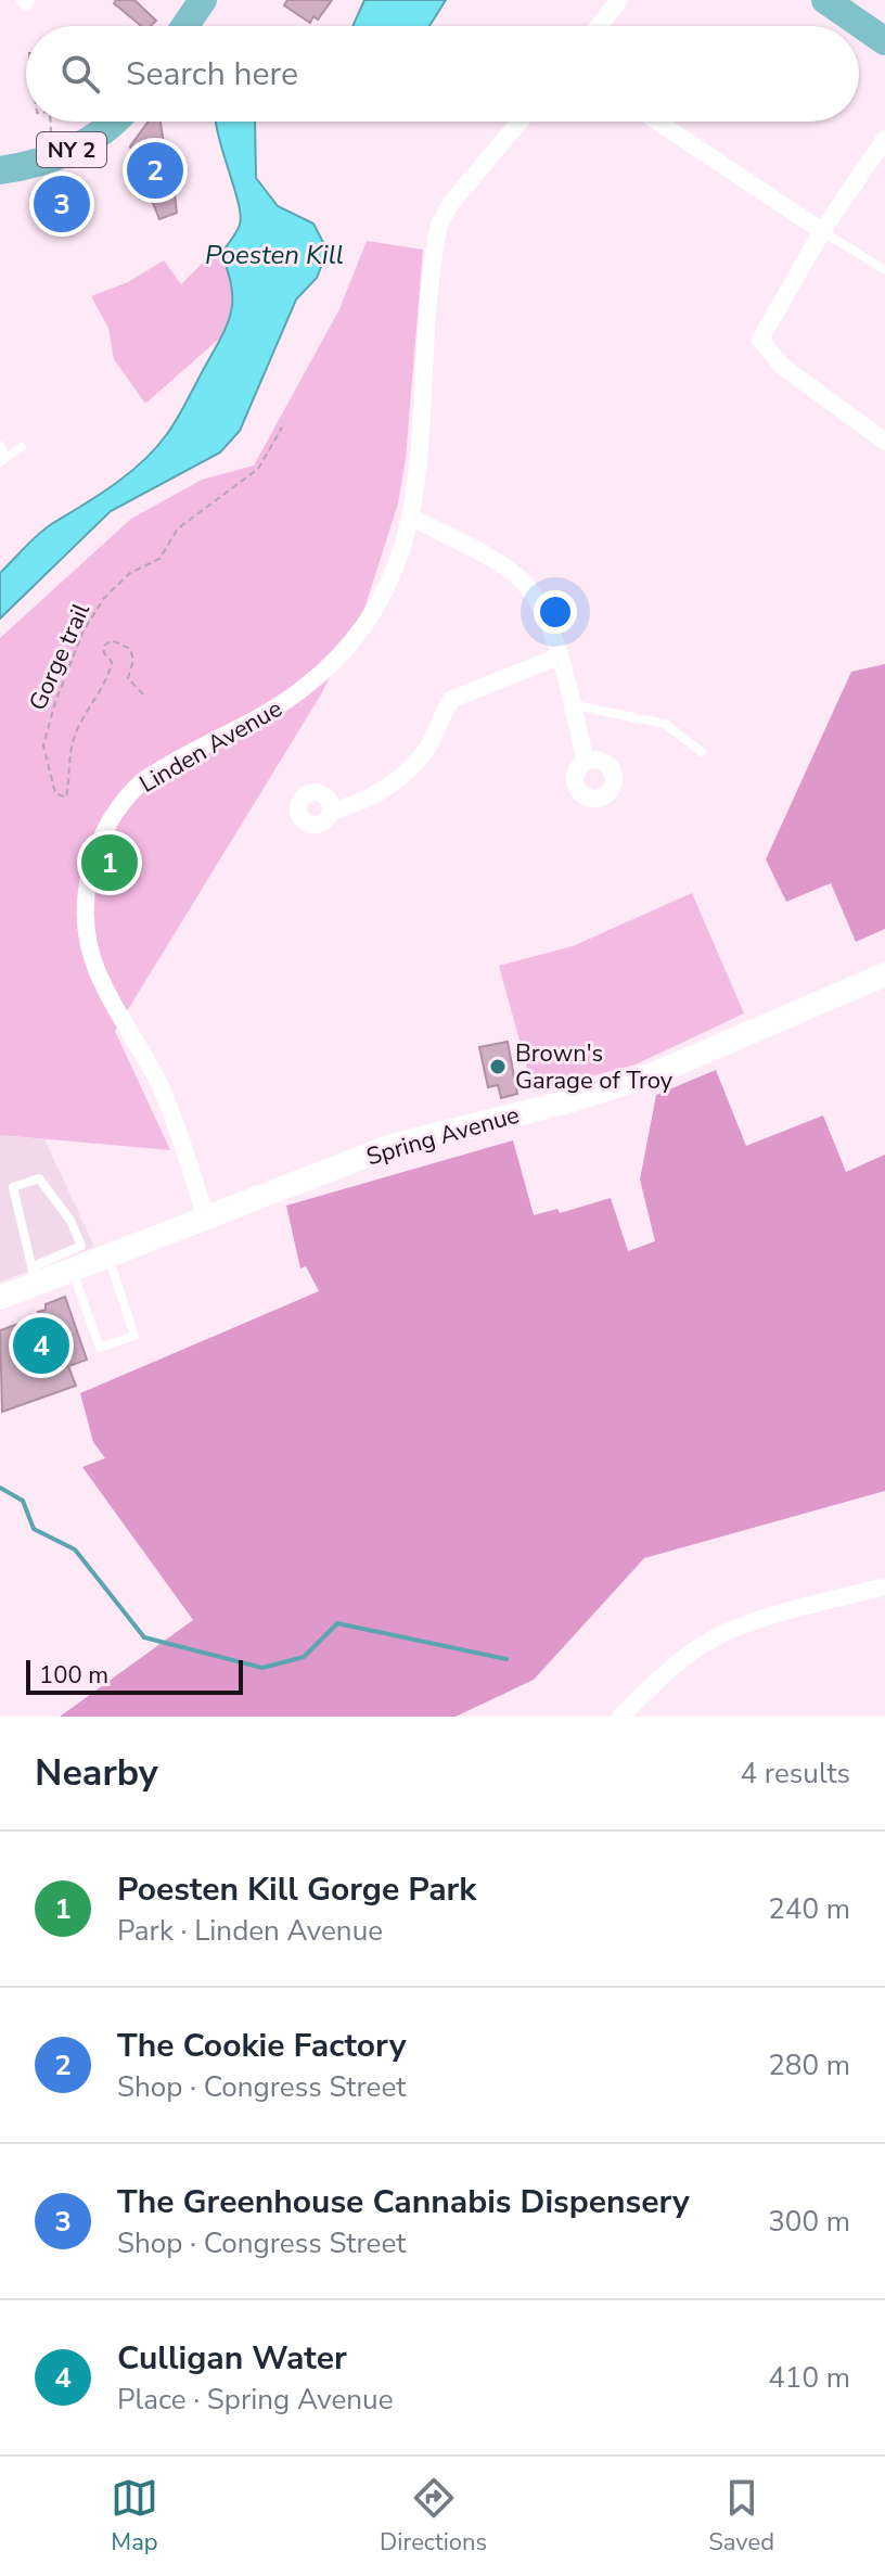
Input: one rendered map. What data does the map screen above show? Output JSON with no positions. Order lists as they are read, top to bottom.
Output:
{
  "streets": {
    "main road": ["NY 2"],
    "street": ["Linden Avenue", "Spring Avenue"],
    "path": ["Gorge trail"]
  },
  "crossings": [
    ["Linden Avenue", "Spring Avenue"]
  ],
  "water": ["Poesten Kill"],
  "places": ["Brown's Garage of Troy"],
  "scale_bar": "100 m",
  "page": {
    "search": "Search here",
    "pins": [
      "2",
      "3",
      "1",
      "4"
    ],
    "scale": "100 m",
    "heading": ["Nearby", "4 results"],
    "list": [
      {
        "mark": "1",
        "name": "Poesten Kill Gorge Park",
        "note": "Park · Linden Avenue",
        "value": "240 m"
      },
      {
        "mark": "2",
        "name": "The Cookie Factory",
        "note": "Shop · Congress Street",
        "value": "280 m"
      },
      {
        "mark": "3",
        "name": "The Greenhouse Cannabis Dispensery",
        "note": "Shop · Congress Street",
        "value": "300 m"
      },
      {
        "mark": "4",
        "name": "Culligan Water",
        "note": "Place · Spring Avenue",
        "value": "410 m"
      }
    ],
    "nav": ["Map", "Directions", "Saved"]
  }
}
